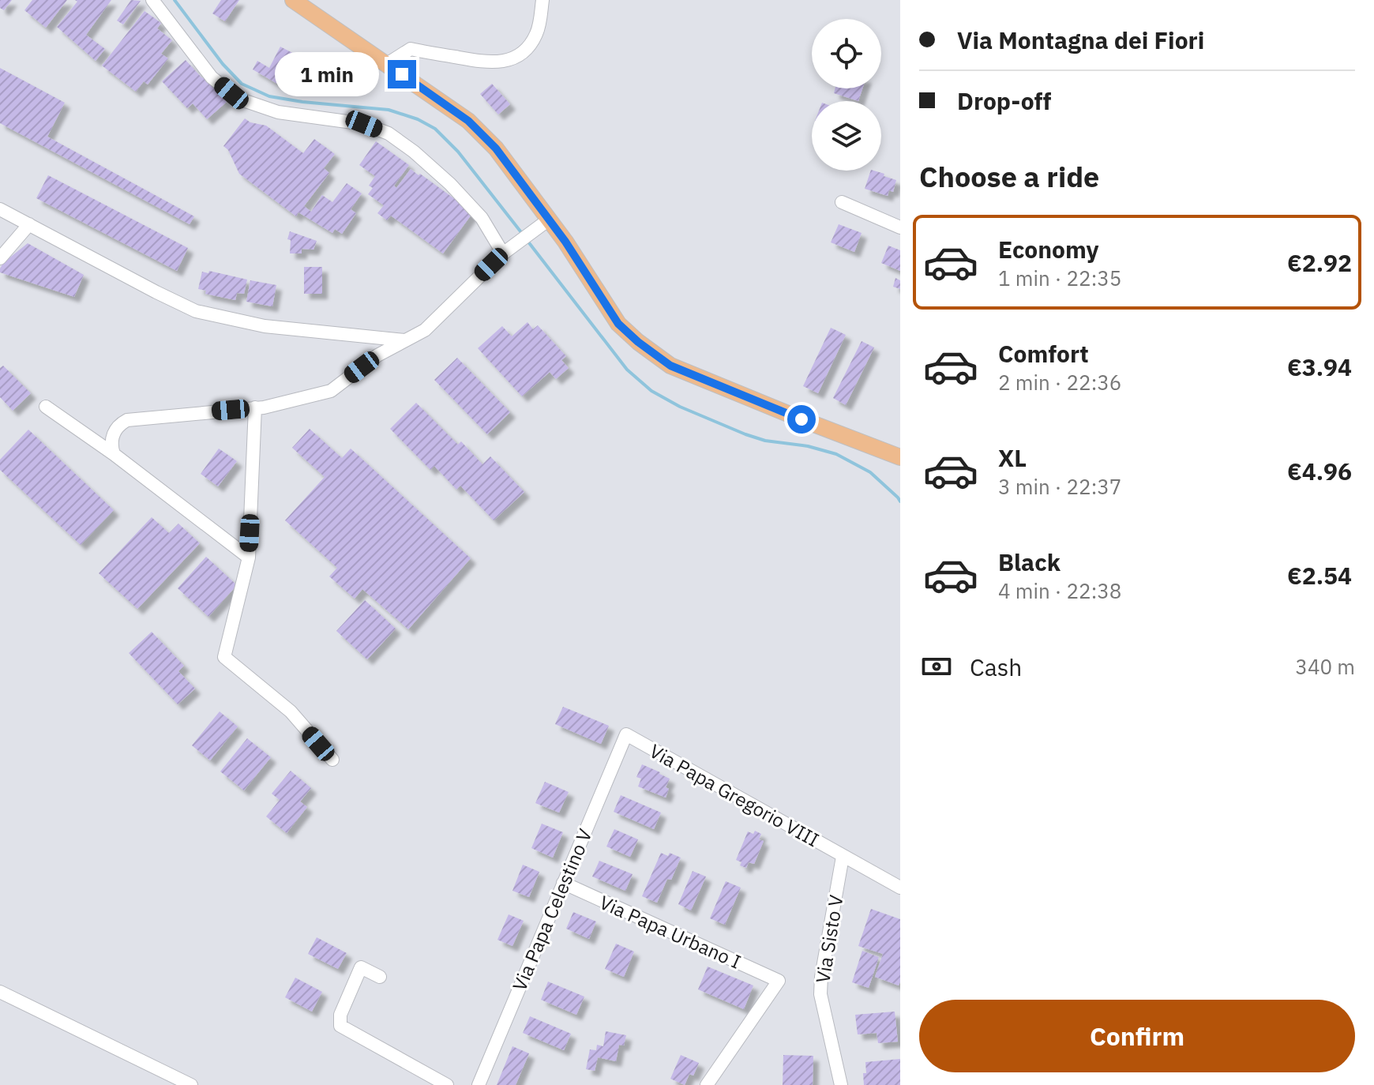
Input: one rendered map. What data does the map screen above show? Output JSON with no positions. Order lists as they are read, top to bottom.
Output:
{
  "streets": {
    "street": [
      "Via Papa Gregorio VIII",
      "Via Papa Celestino V",
      "Via Papa Urbano I",
      "Via Sisto V"
    ]
  },
  "crossings": [
    ["Via Papa Gregorio VIII", "Via Papa Celestino V"],
    ["Via Papa Gregorio VIII", "Via Sisto V"],
    ["Via Papa Celestino V", "Via Papa Urbano I"]
  ],
  "page": {
    "banner": ["Via Montagna dei Fiori", "Drop-off"],
    "bubble": "1 min",
    "heading": "Choose a ride",
    "list": [
      {
        "name": "Economy",
        "note": "1 min · 22:35",
        "value": "€2.92"
      },
      {
        "name": "Comfort",
        "note": "2 min · 22:36",
        "value": "€3.94"
      },
      {
        "name": "XL",
        "note": "3 min · 22:37",
        "value": "€4.96"
      },
      {
        "name": "Black",
        "note": "4 min · 22:38",
        "value": "€2.54"
      }
    ],
    "pay": ["Cash", "340 m"],
    "buttons": "Confirm"
  }
}
